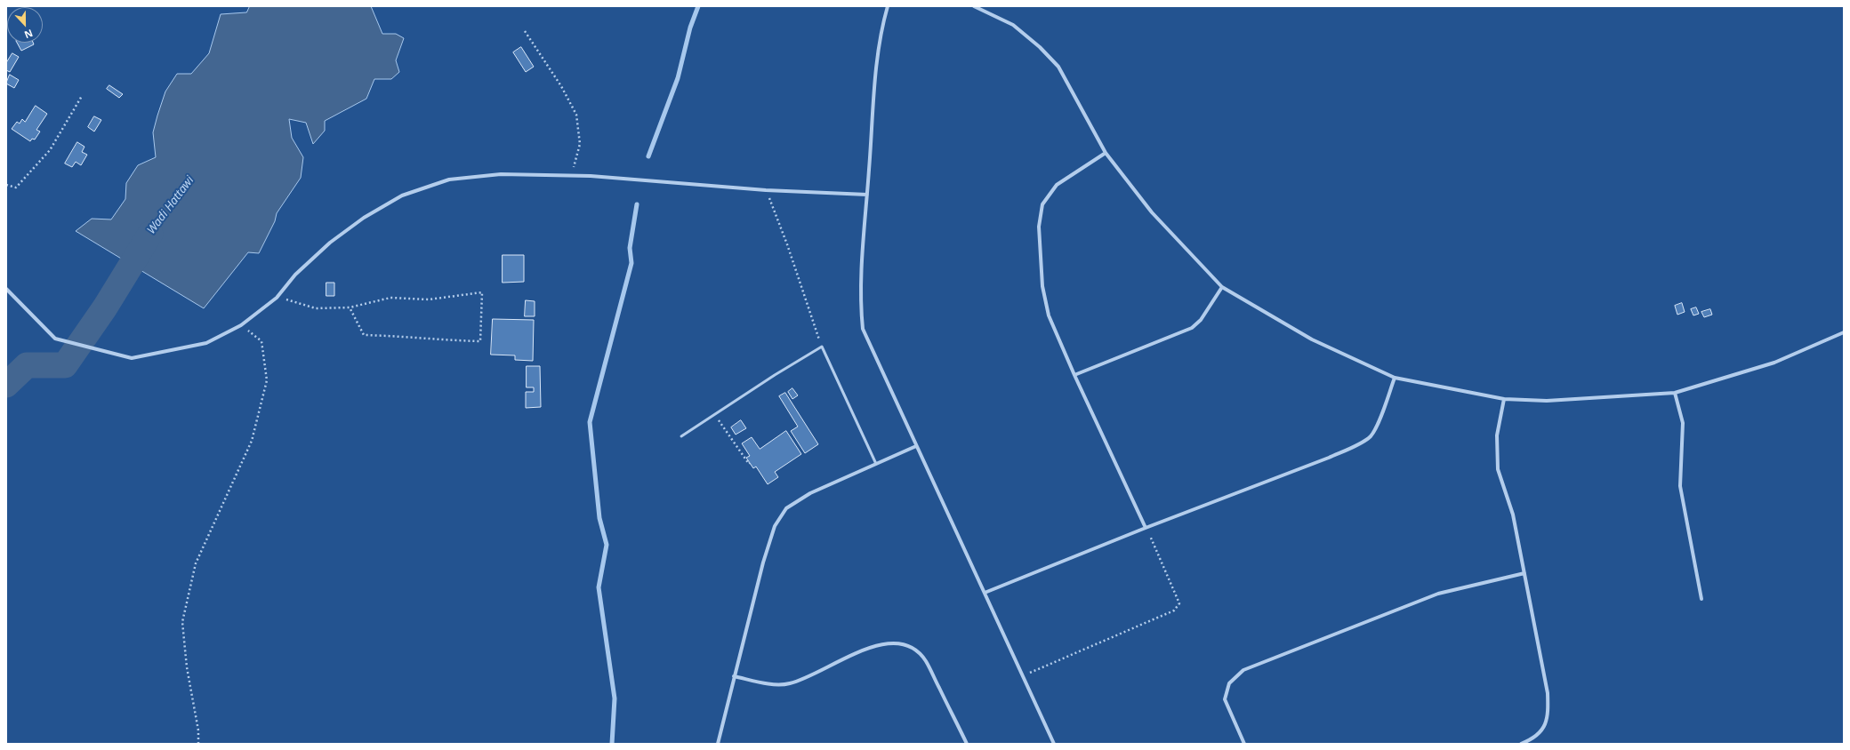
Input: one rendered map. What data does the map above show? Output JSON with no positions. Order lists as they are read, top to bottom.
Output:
{
  "water": ["Wadi Hattawi"],
  "north": "bottom"
}
